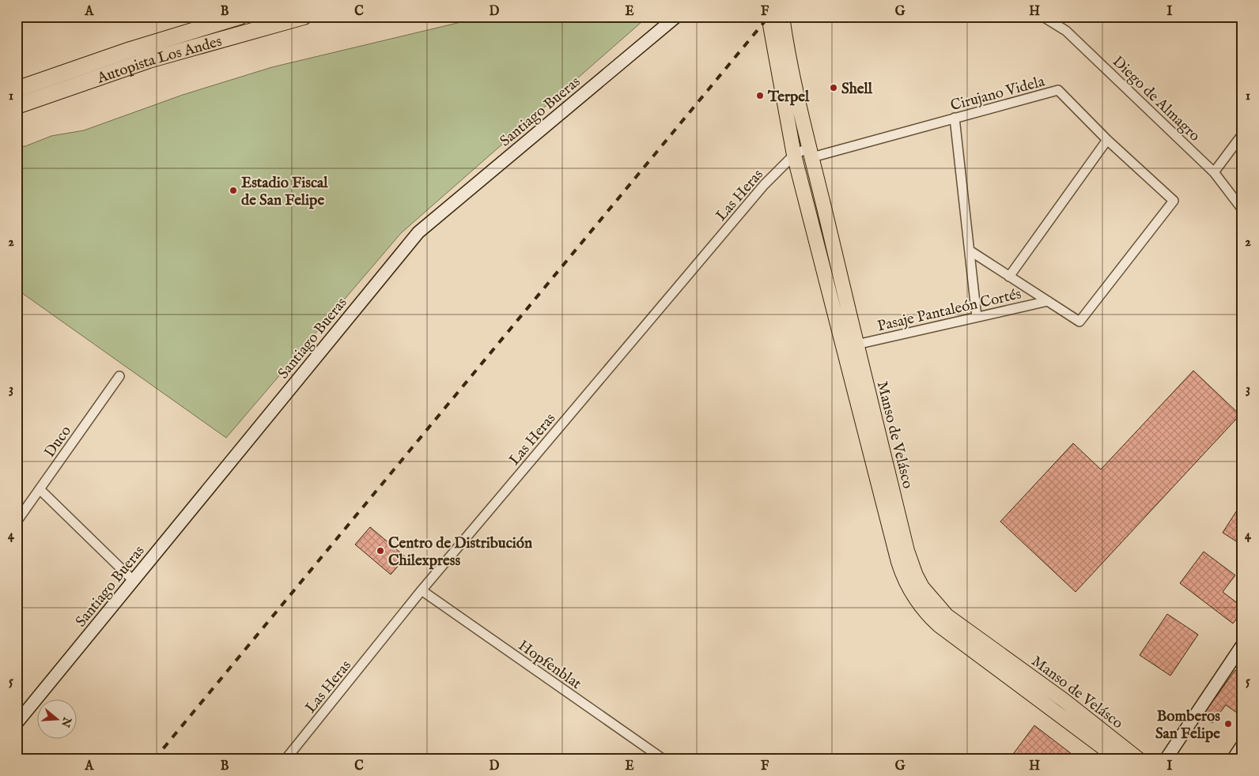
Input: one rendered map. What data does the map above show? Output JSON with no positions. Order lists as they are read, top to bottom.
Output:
{
  "streets": {
    "highway": ["Autopista Los Andes"],
    "main road": ["Manso de Velásco"],
    "street": [
      "Cirujano Videla",
      "Diego de Almagro",
      "Santiago Bueras",
      "Las Heras",
      "Pasaje Pantaleón Cortés",
      "Duco",
      "Hopfenblat"
    ]
  },
  "crossings": [
    ["Cirujano Videla", "Las Heras"],
    ["Cirujano Videla", "Pasaje Pantaleón Cortés"],
    ["Cirujano Videla", "Manso de Velásco"],
    ["Las Heras", "Manso de Velásco"],
    ["Las Heras", "Hopfenblat"],
    ["Pasaje Pantaleón Cortés", "Manso de Velásco"]
  ],
  "places": [
    "Shell",
    "Terpel",
    "Estadio Fiscal de San Felipe",
    "Centro de Distribución Chilexpress",
    "Bomberos San Felipe"
  ],
  "north": "right",
  "grid": {
    "columns": [
      "A",
      "B",
      "C",
      "D",
      "E",
      "F",
      "G",
      "H",
      "I"
    ],
    "rows": [
      "1",
      "2",
      "3",
      "4",
      "5"
    ]
  }
}
